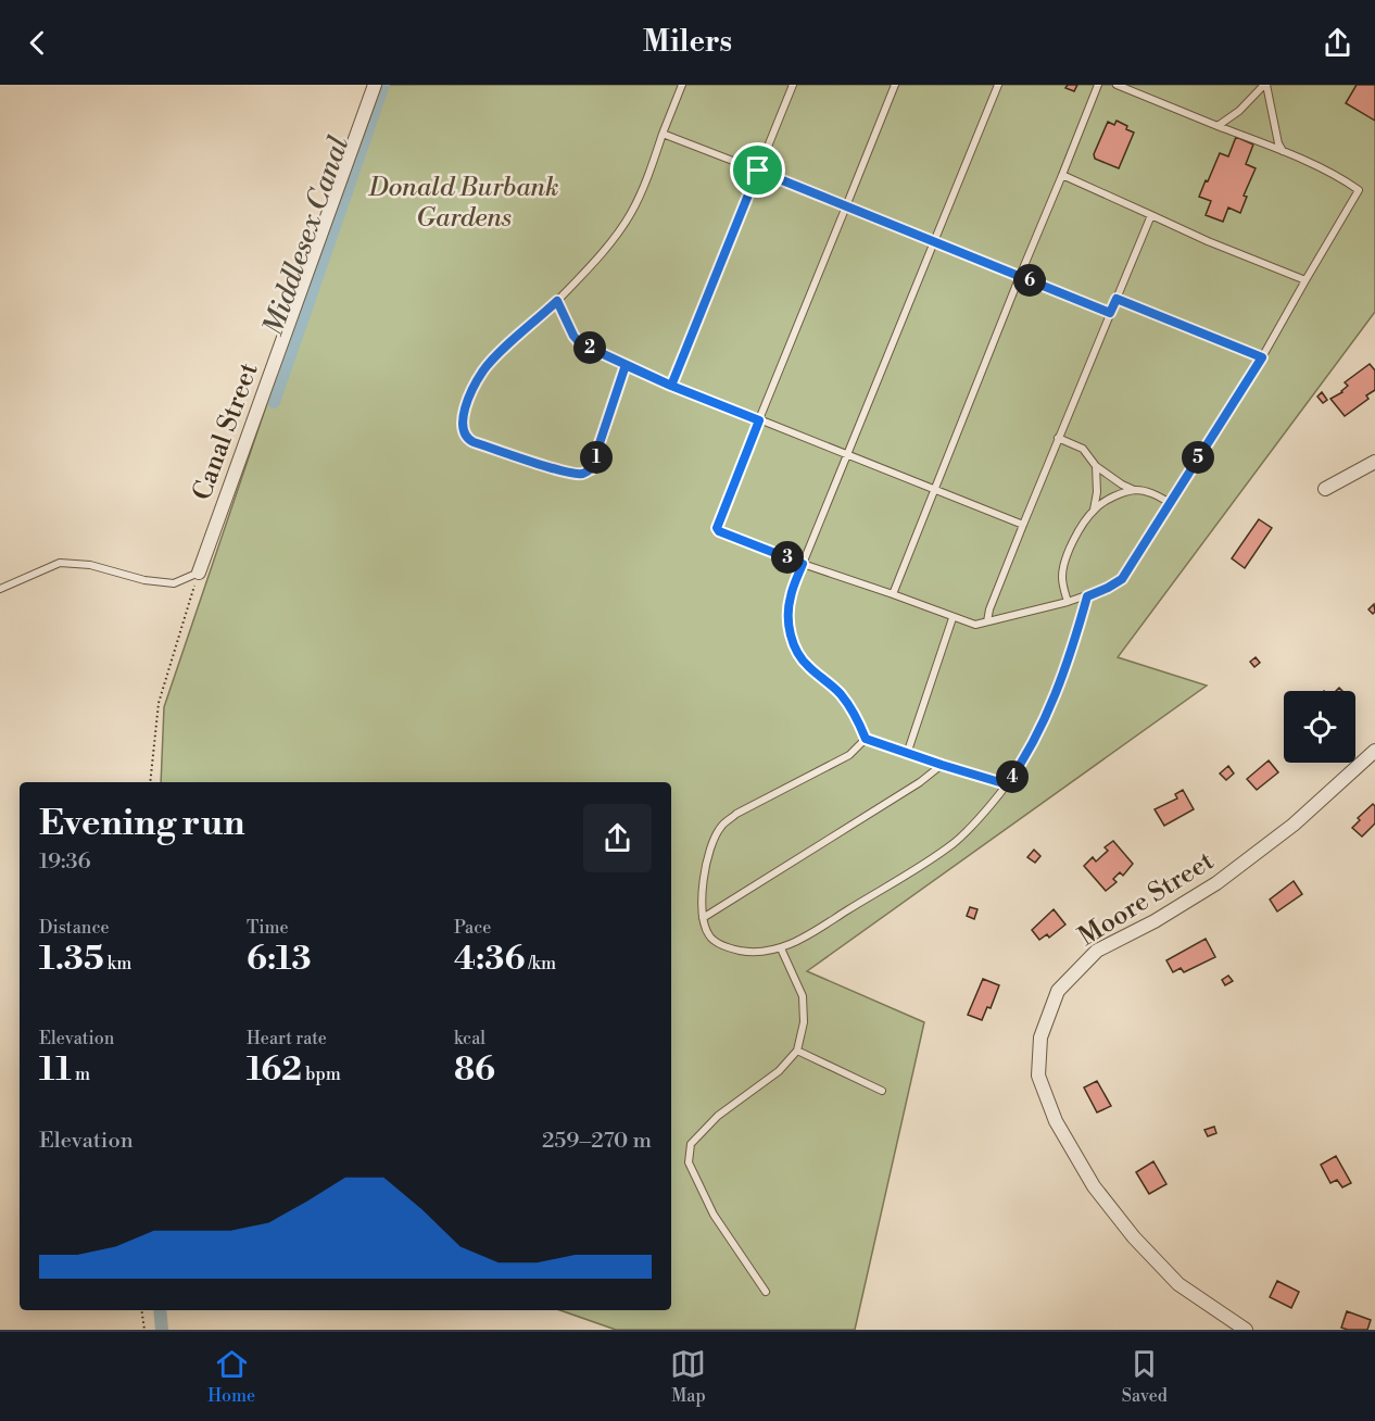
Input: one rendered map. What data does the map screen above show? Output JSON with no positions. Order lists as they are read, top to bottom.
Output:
{
  "streets": {
    "street": ["Canal Street", "Moore Street"]
  },
  "water": ["Middlesex Canal"],
  "parks": ["Donald Burbank Gardens"],
  "page": {
    "header": "Milers",
    "pins": [
      "6",
      "2",
      "1",
      "5",
      "3",
      "4"
    ],
    "heading": ["Evening run", "19:36"],
    "stats": [
      ["Distance", "1.35 km"],
      ["Time", "6:13"],
      ["Pace", "4:36 /km"],
      ["Elevation", "11 m"],
      ["Heart rate", "162 bpm"],
      ["kcal", "86"]
    ],
    "chart": ["Elevation", "259–270 m"],
    "tabs": ["Home", "Map", "Saved"]
  }
}
